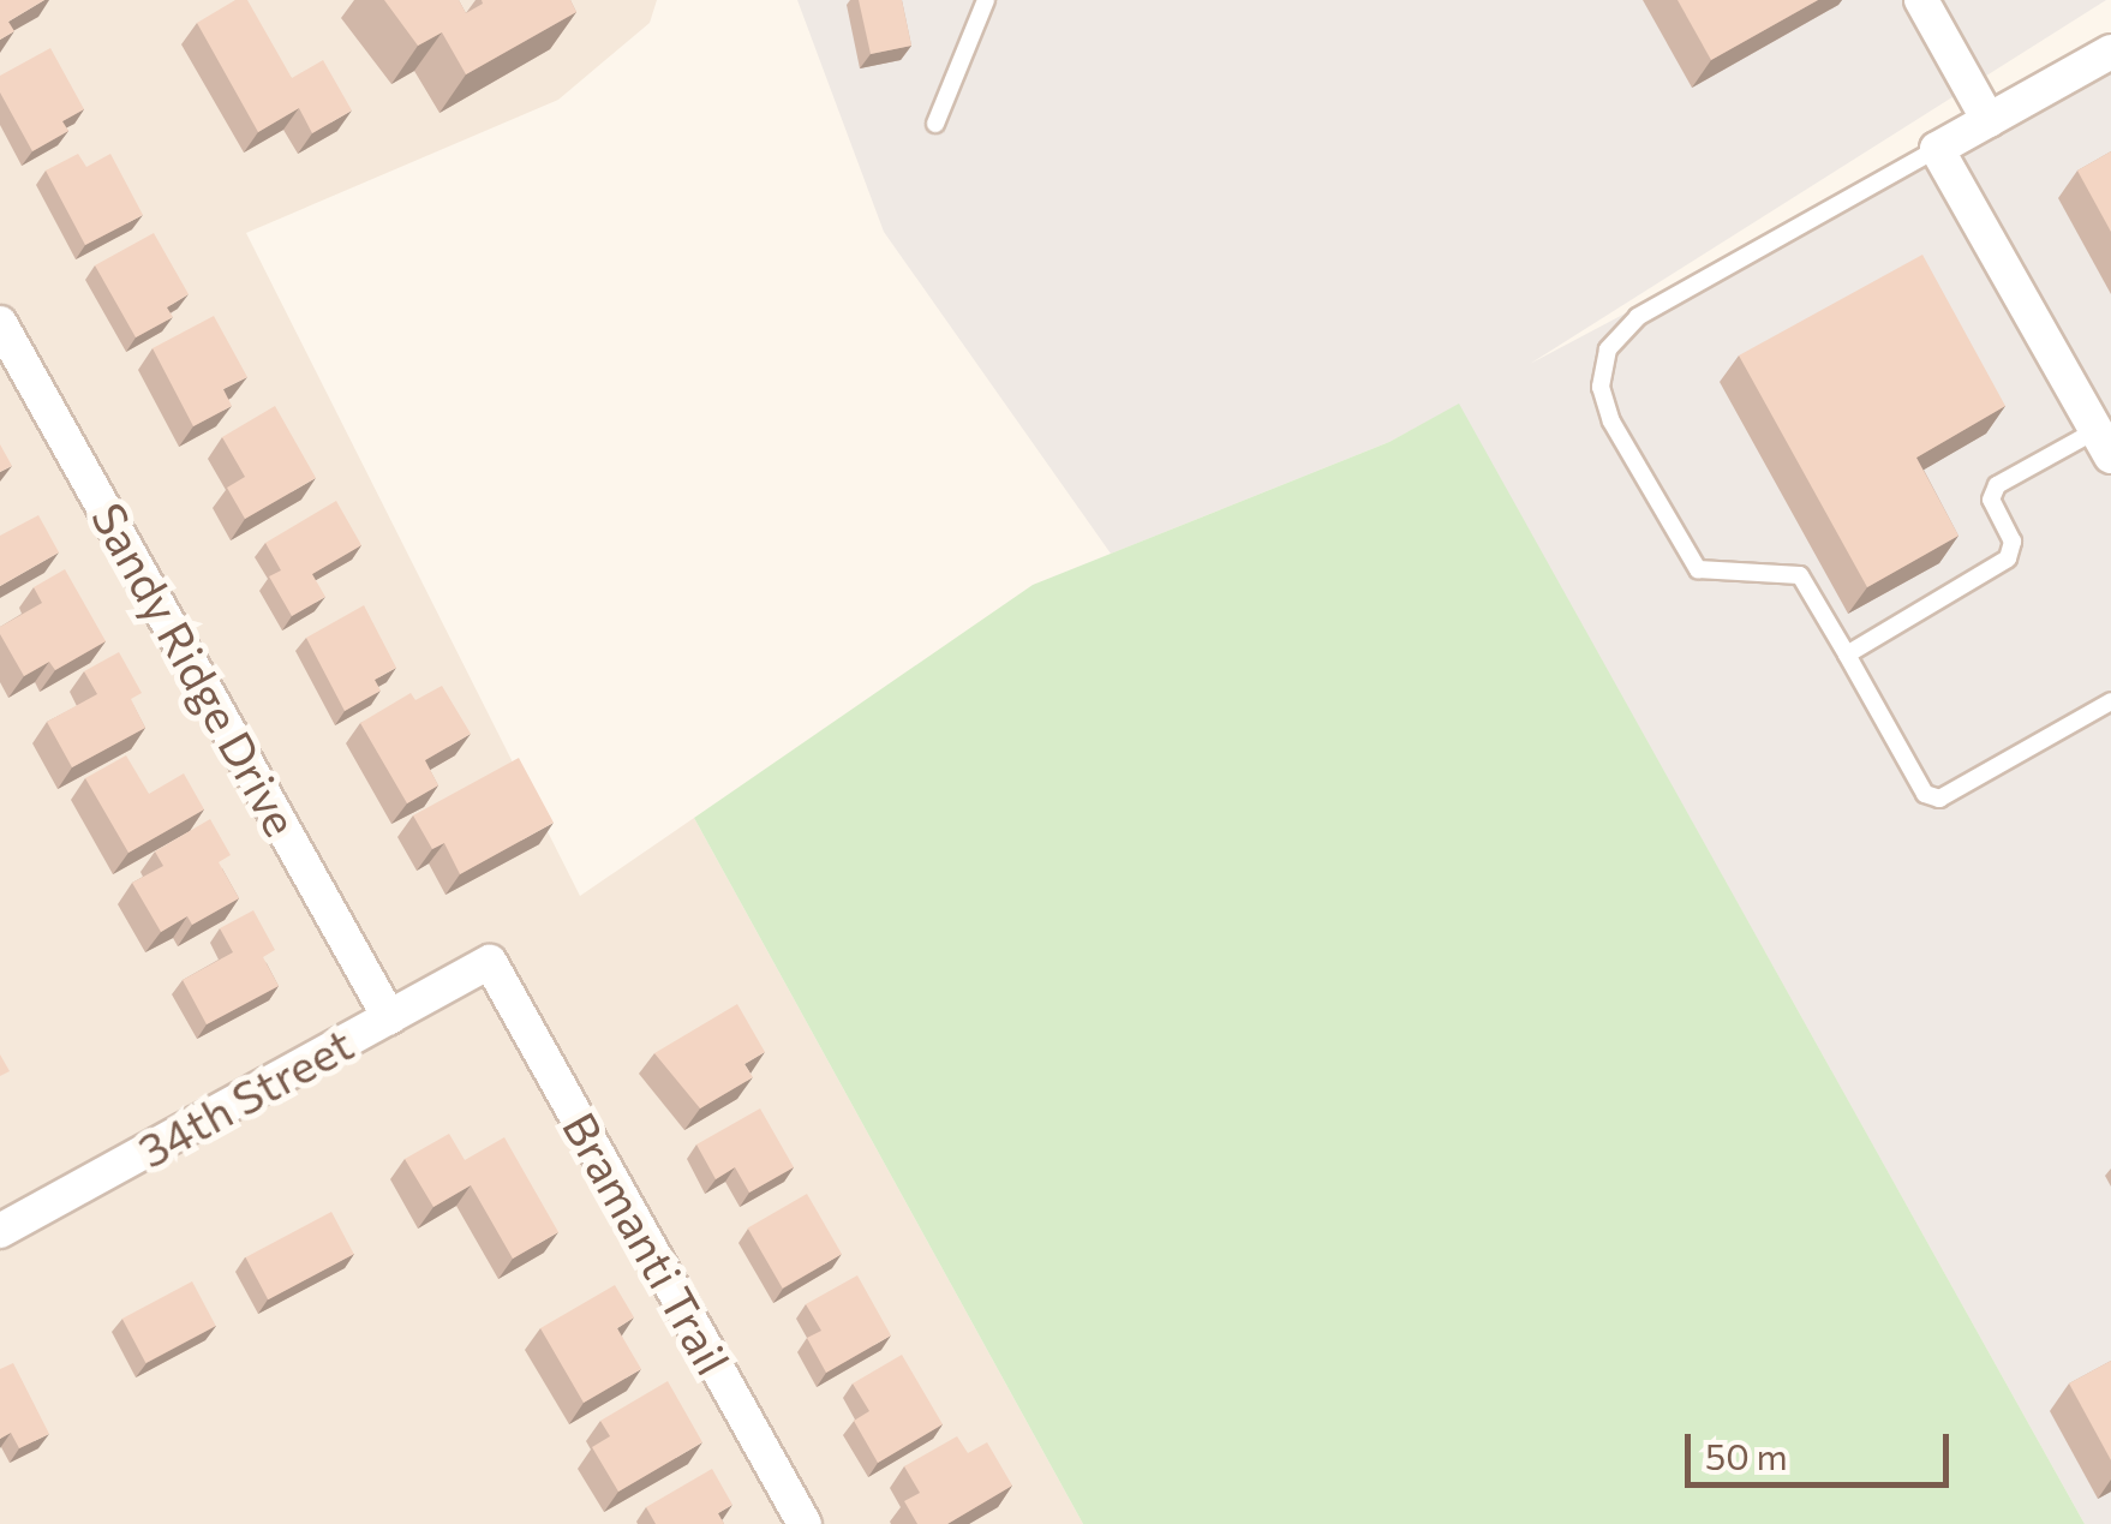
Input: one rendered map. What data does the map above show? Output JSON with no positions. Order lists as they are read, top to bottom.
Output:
{
  "streets": {
    "street": ["Sandy Ridge Drive", "34th Street", "Bramanti Trail"]
  },
  "crossings": [
    ["Sandy Ridge Drive", "34th Street"],
    ["34th Street", "Bramanti Trail"]
  ],
  "scale_bar": "50 m"
}
